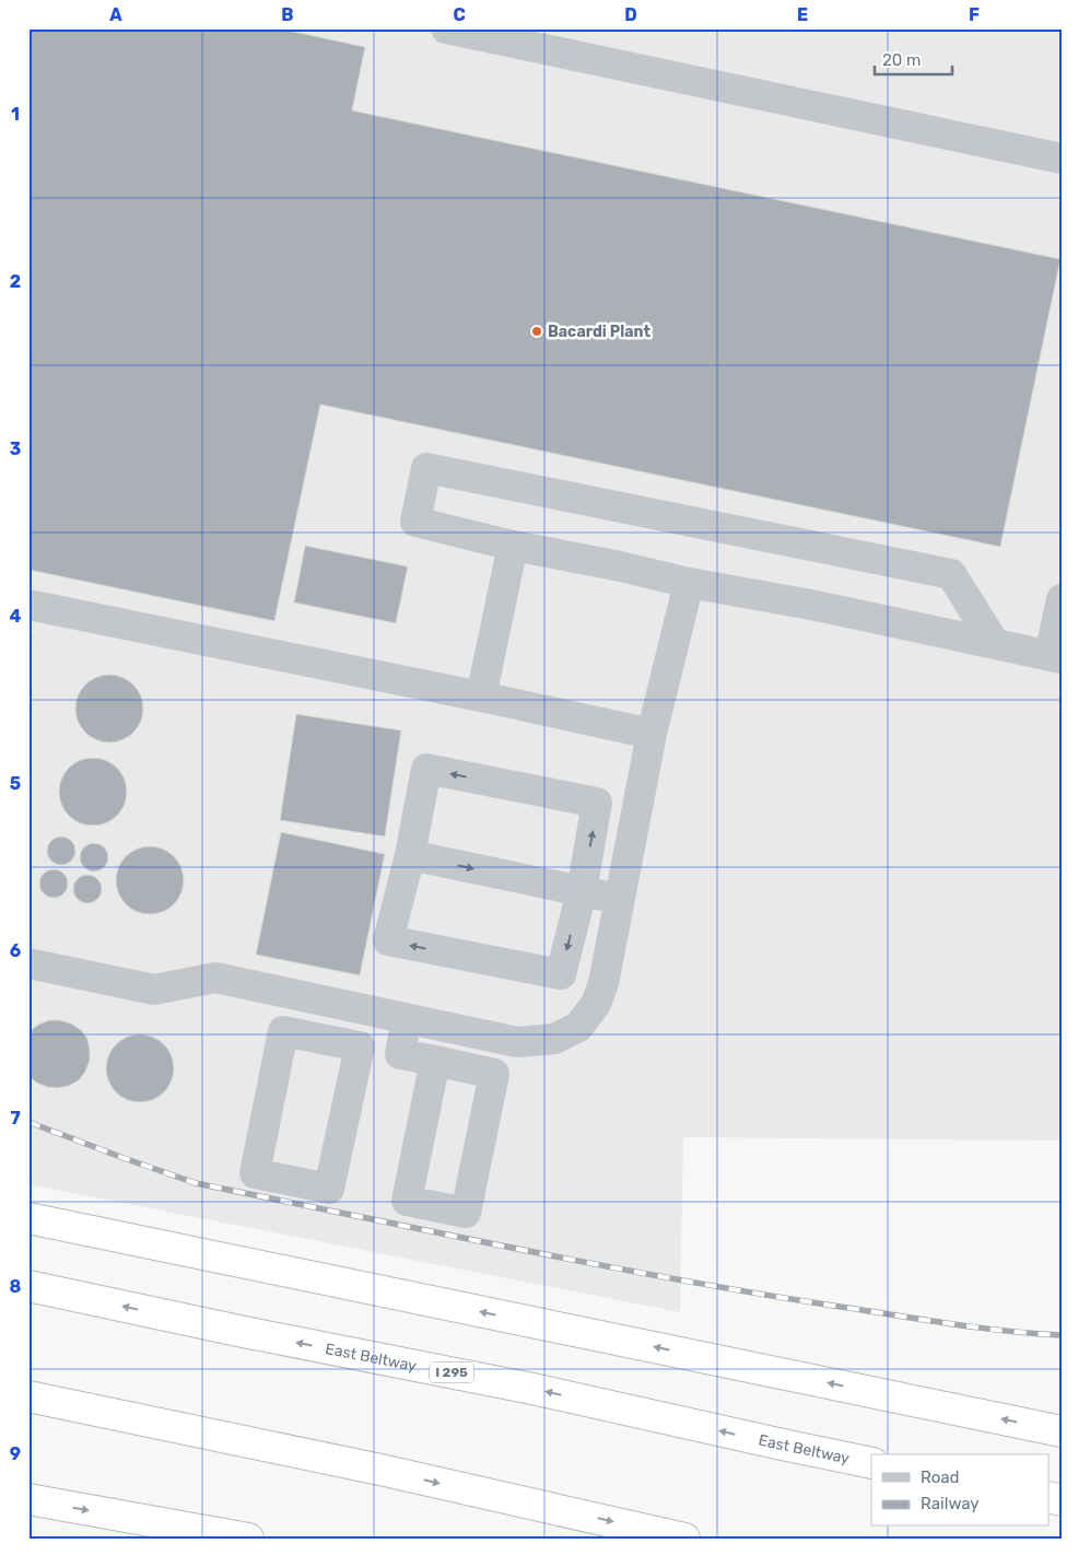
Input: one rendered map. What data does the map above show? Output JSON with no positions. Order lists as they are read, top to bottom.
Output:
{
  "streets": {
    "highway": ["East Beltway", "I 295"]
  },
  "places": ["Bacardi Plant"],
  "legend": ["Road", "Railway"],
  "scale_bar": "20 m",
  "grid": {
    "columns": [
      "A",
      "B",
      "C",
      "D",
      "E",
      "F"
    ],
    "rows": [
      "1",
      "2",
      "3",
      "4",
      "5",
      "6",
      "7",
      "8",
      "9"
    ]
  }
}
